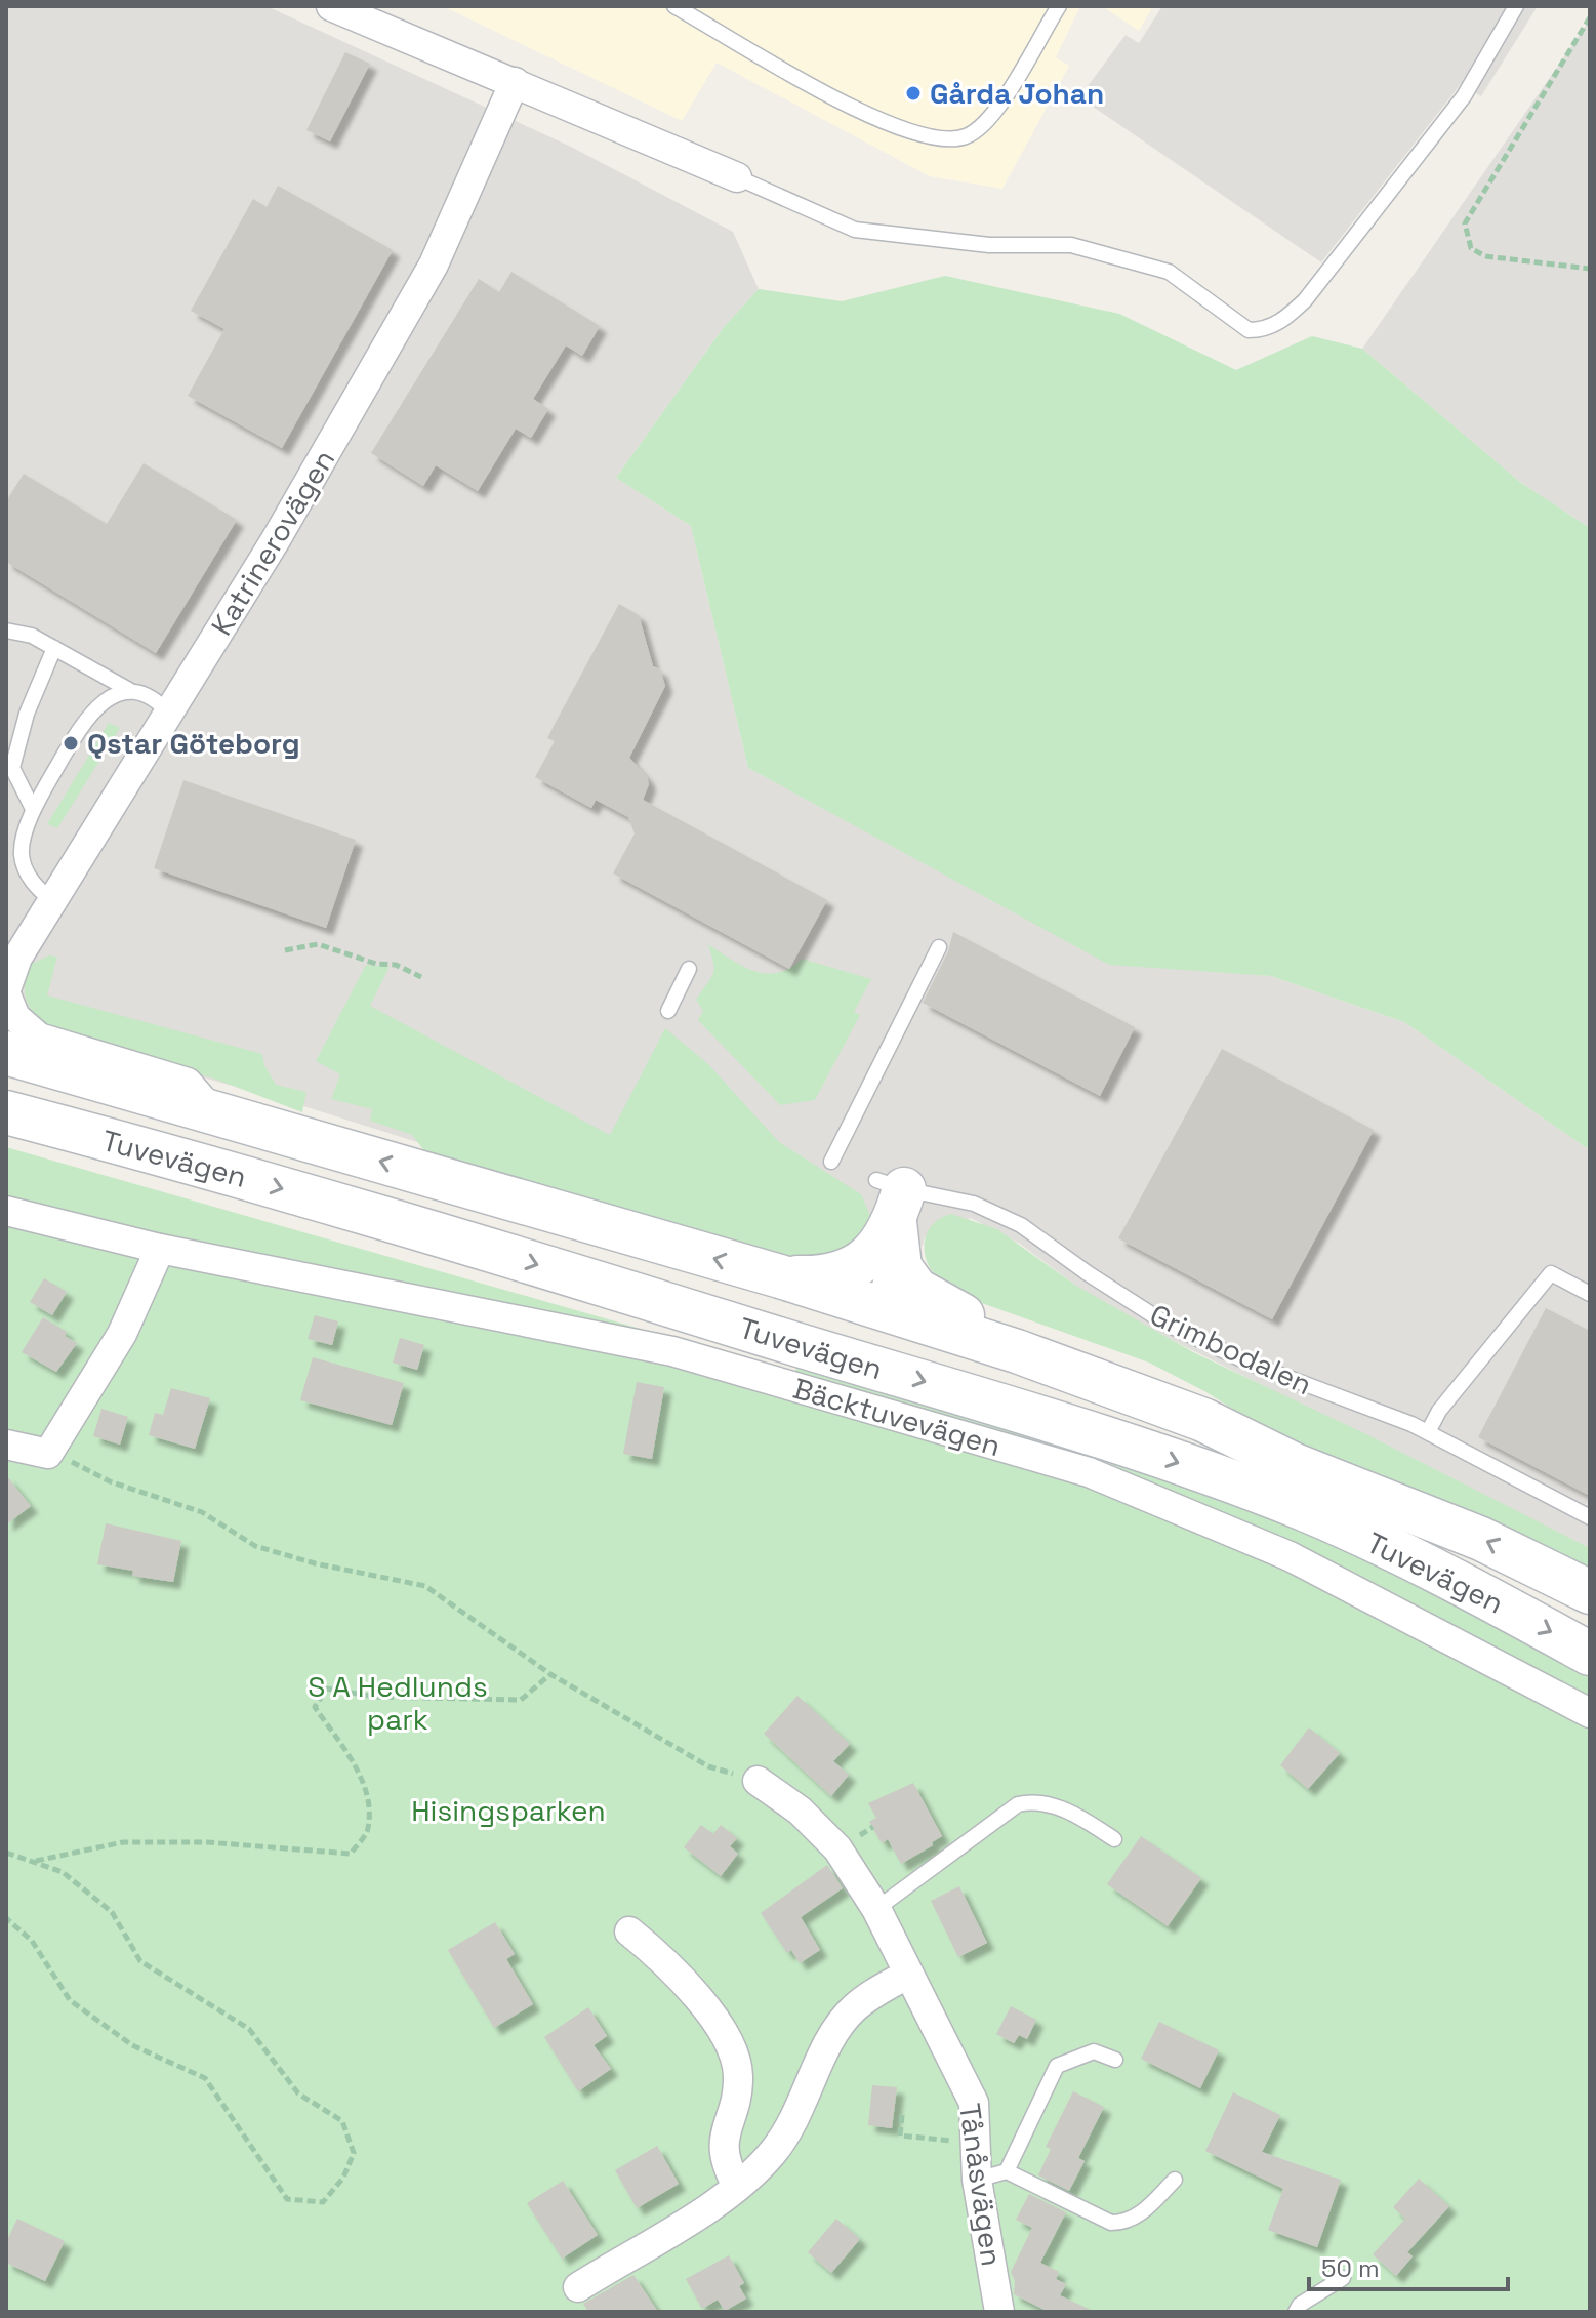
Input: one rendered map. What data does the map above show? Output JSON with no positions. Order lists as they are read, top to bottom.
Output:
{
  "streets": {
    "main road": ["Tuvevägen"],
    "street": ["Katrinerovägen", "Bäcktuvevägen", "Tånåsvägen"],
    "lane": ["Grimbodalen"]
  },
  "crossings": [
    ["Katrinerovägen", "Tuvevägen"]
  ],
  "parks": ["S A Hedlunds park", "Hisingsparken"],
  "places": ["Gårda Johan", "Qstar Göteborg"],
  "scale_bar": "50 m"
}
